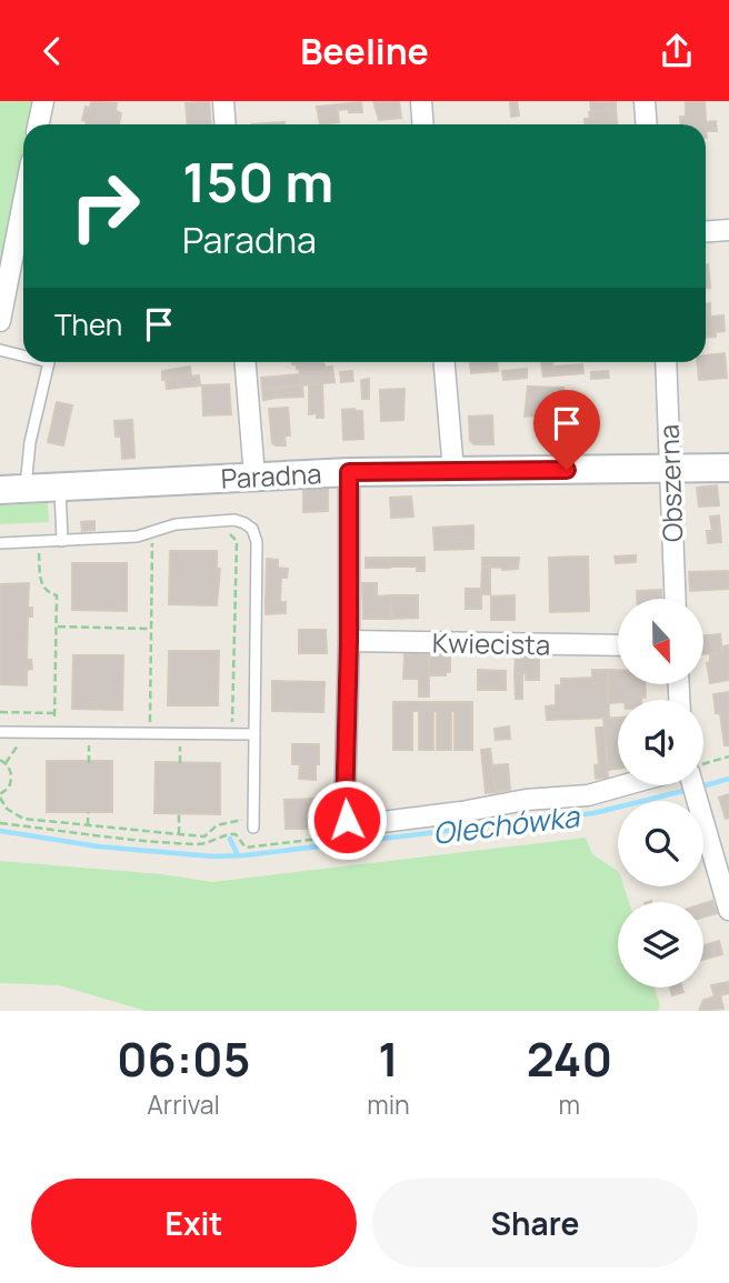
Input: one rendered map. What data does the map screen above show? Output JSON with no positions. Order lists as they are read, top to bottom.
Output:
{
  "streets": {
    "street": ["Paradna", "Obszerna", "Kwiecista"]
  },
  "crossings": [
    ["Paradna", "Obszerna"]
  ],
  "water": ["Olechówka"],
  "north": "bottom",
  "page": {
    "header": "Beeline",
    "turn": ["150 m", "Paradna"],
    "then": "Then",
    "eta": [
      "06:05",
      "Arrival",
      "1",
      "min",
      "240",
      "m"
    ],
    "buttons": ["Exit", "Share"]
  }
}
